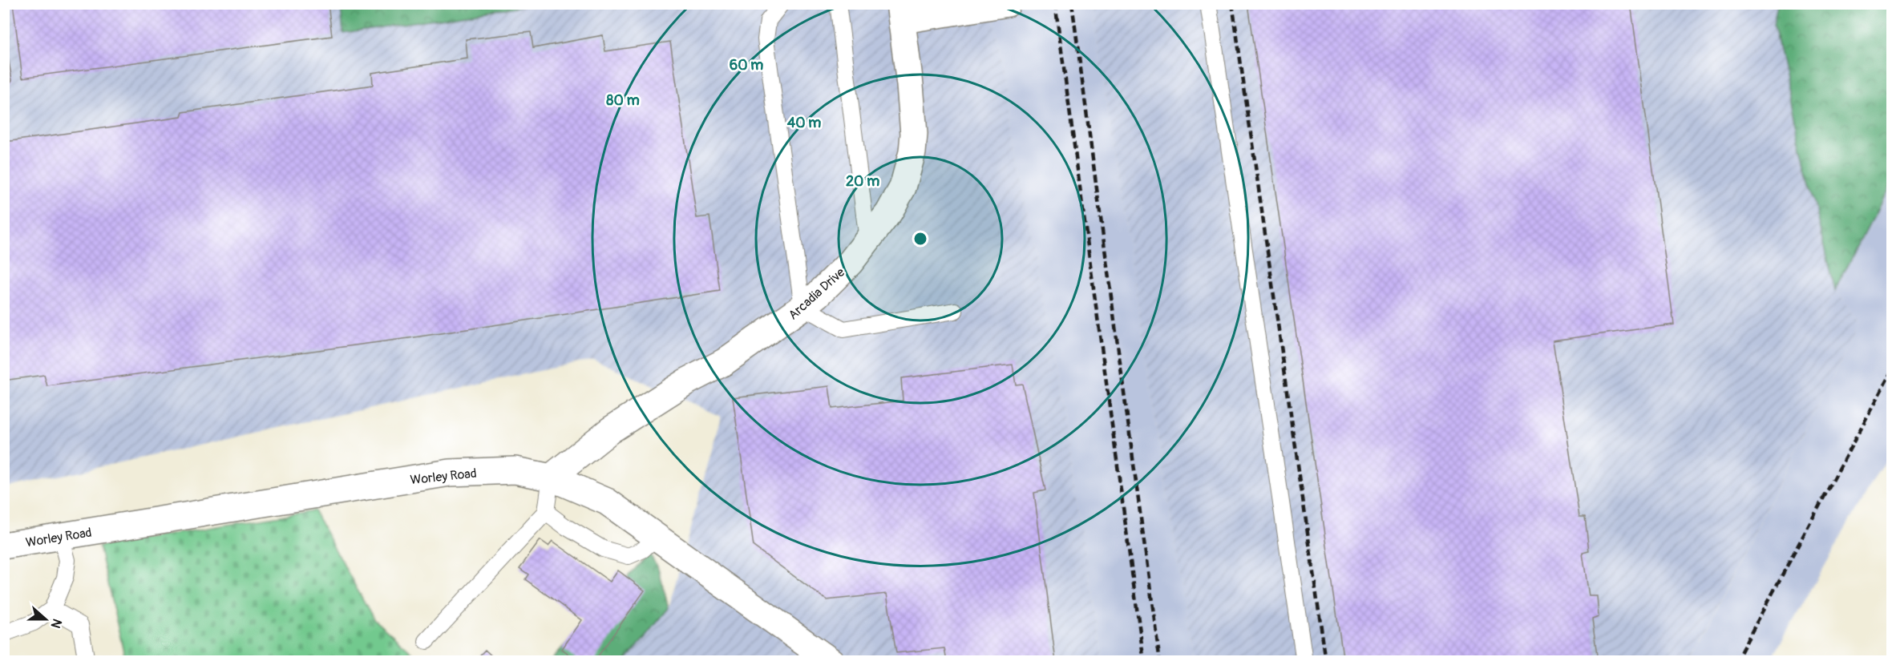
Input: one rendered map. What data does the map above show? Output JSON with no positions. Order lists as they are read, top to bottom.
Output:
{
  "streets": {
    "street": ["Arcadia Drive", "Worley Road"]
  },
  "crossings": [
    ["Arcadia Drive", "Worley Road"]
  ],
  "north": "right",
  "rings": [
    "60 m",
    "80 m",
    "40 m",
    "20 m"
  ]
}
